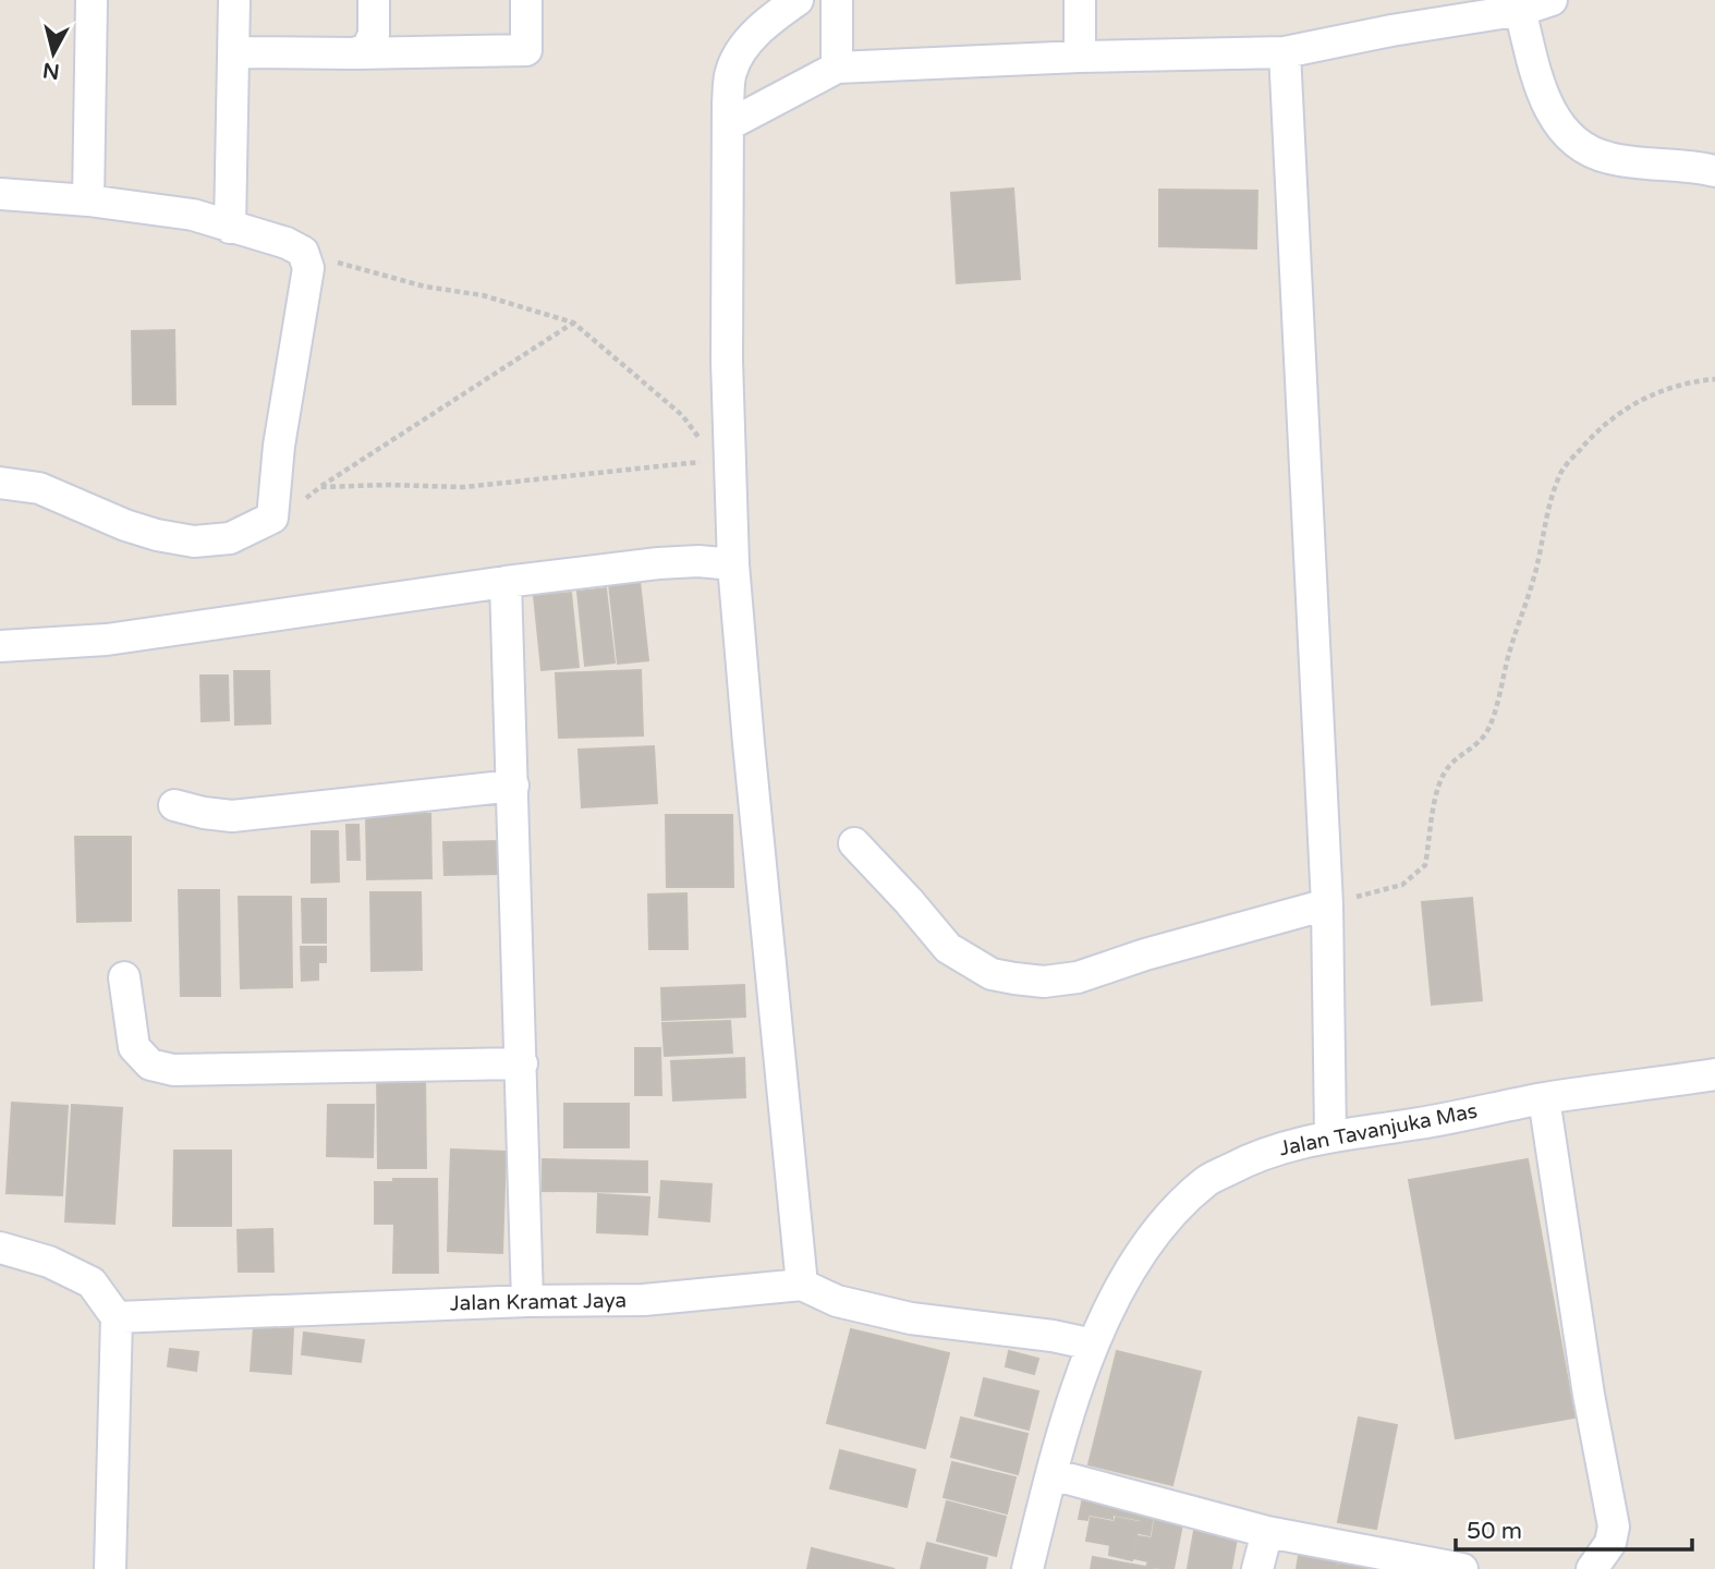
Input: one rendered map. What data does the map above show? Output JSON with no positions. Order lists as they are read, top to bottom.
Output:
{
  "streets": {
    "street": ["Jalan Tavanjuka Mas", "Jalan Kramat Jaya"]
  },
  "scale_bar": "50 m",
  "north": "bottom"
}
